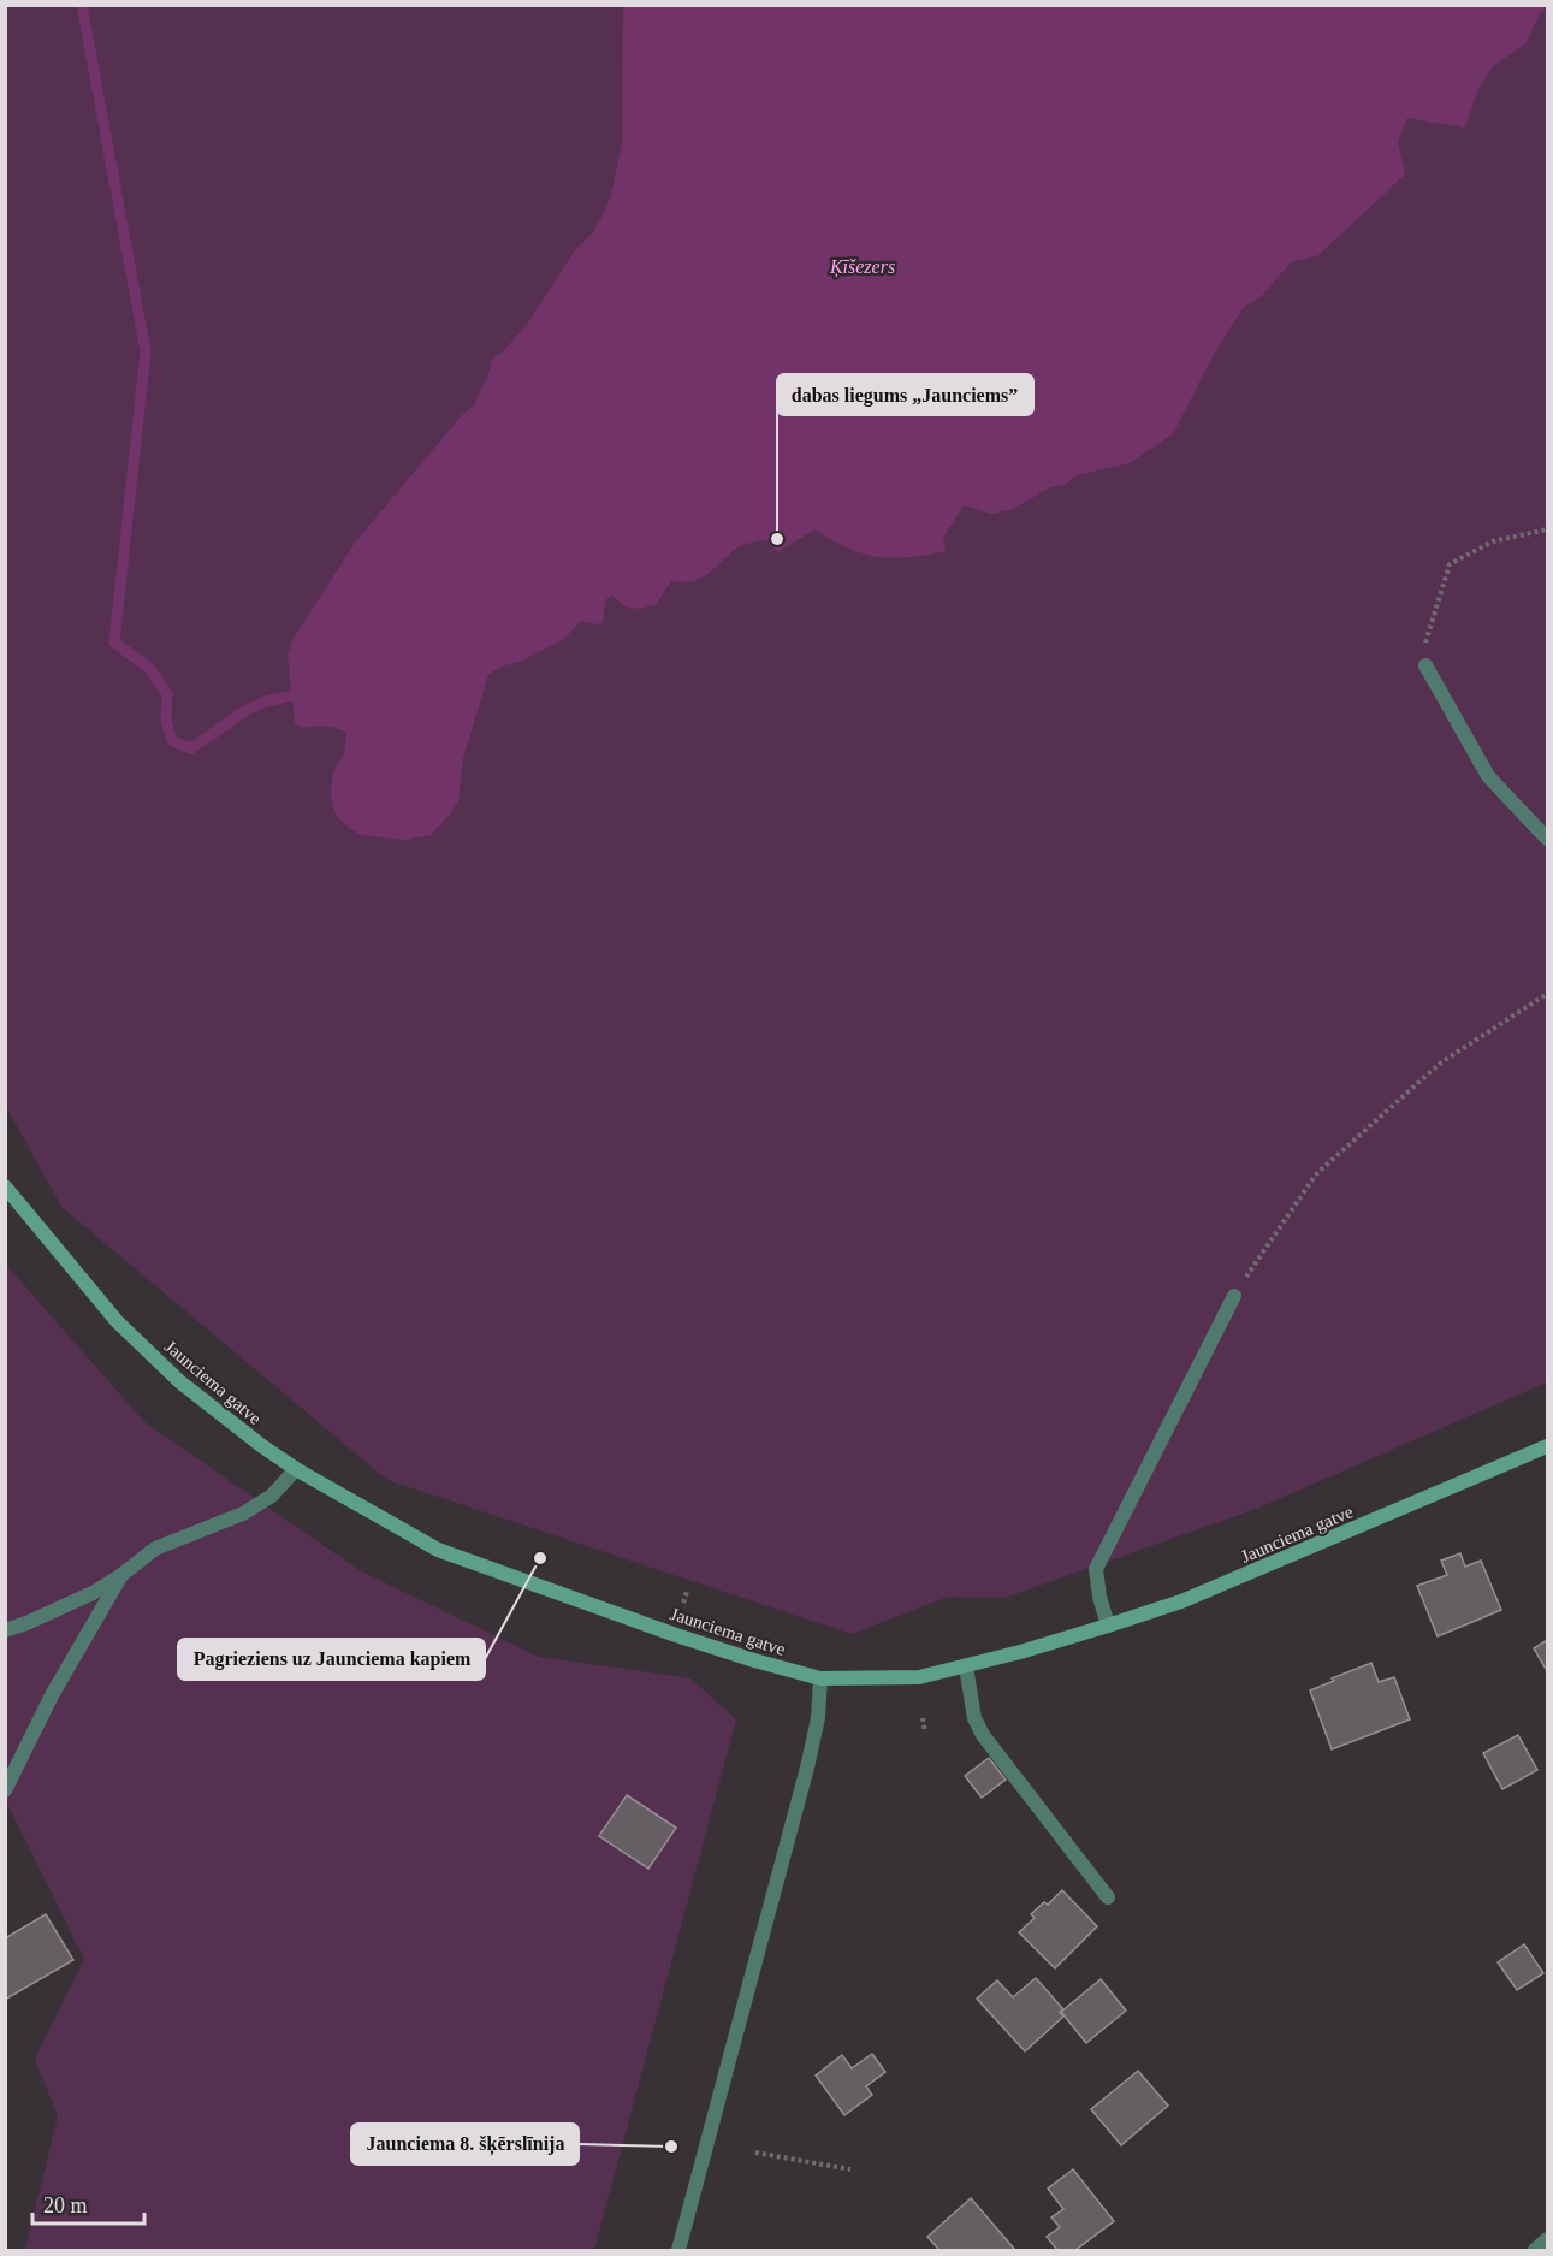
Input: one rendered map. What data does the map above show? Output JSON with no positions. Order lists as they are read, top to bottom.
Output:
{
  "streets": {
    "main road": ["Jaunciema gatve"]
  },
  "water": ["Ķīšezers"],
  "places": ["dabas liegums „Jaunciems”", "Pagrieziens uz Jaunciema kapiem", "Jaunciema 8. šķērslīnija"],
  "scale_bar": "20 m"
}
